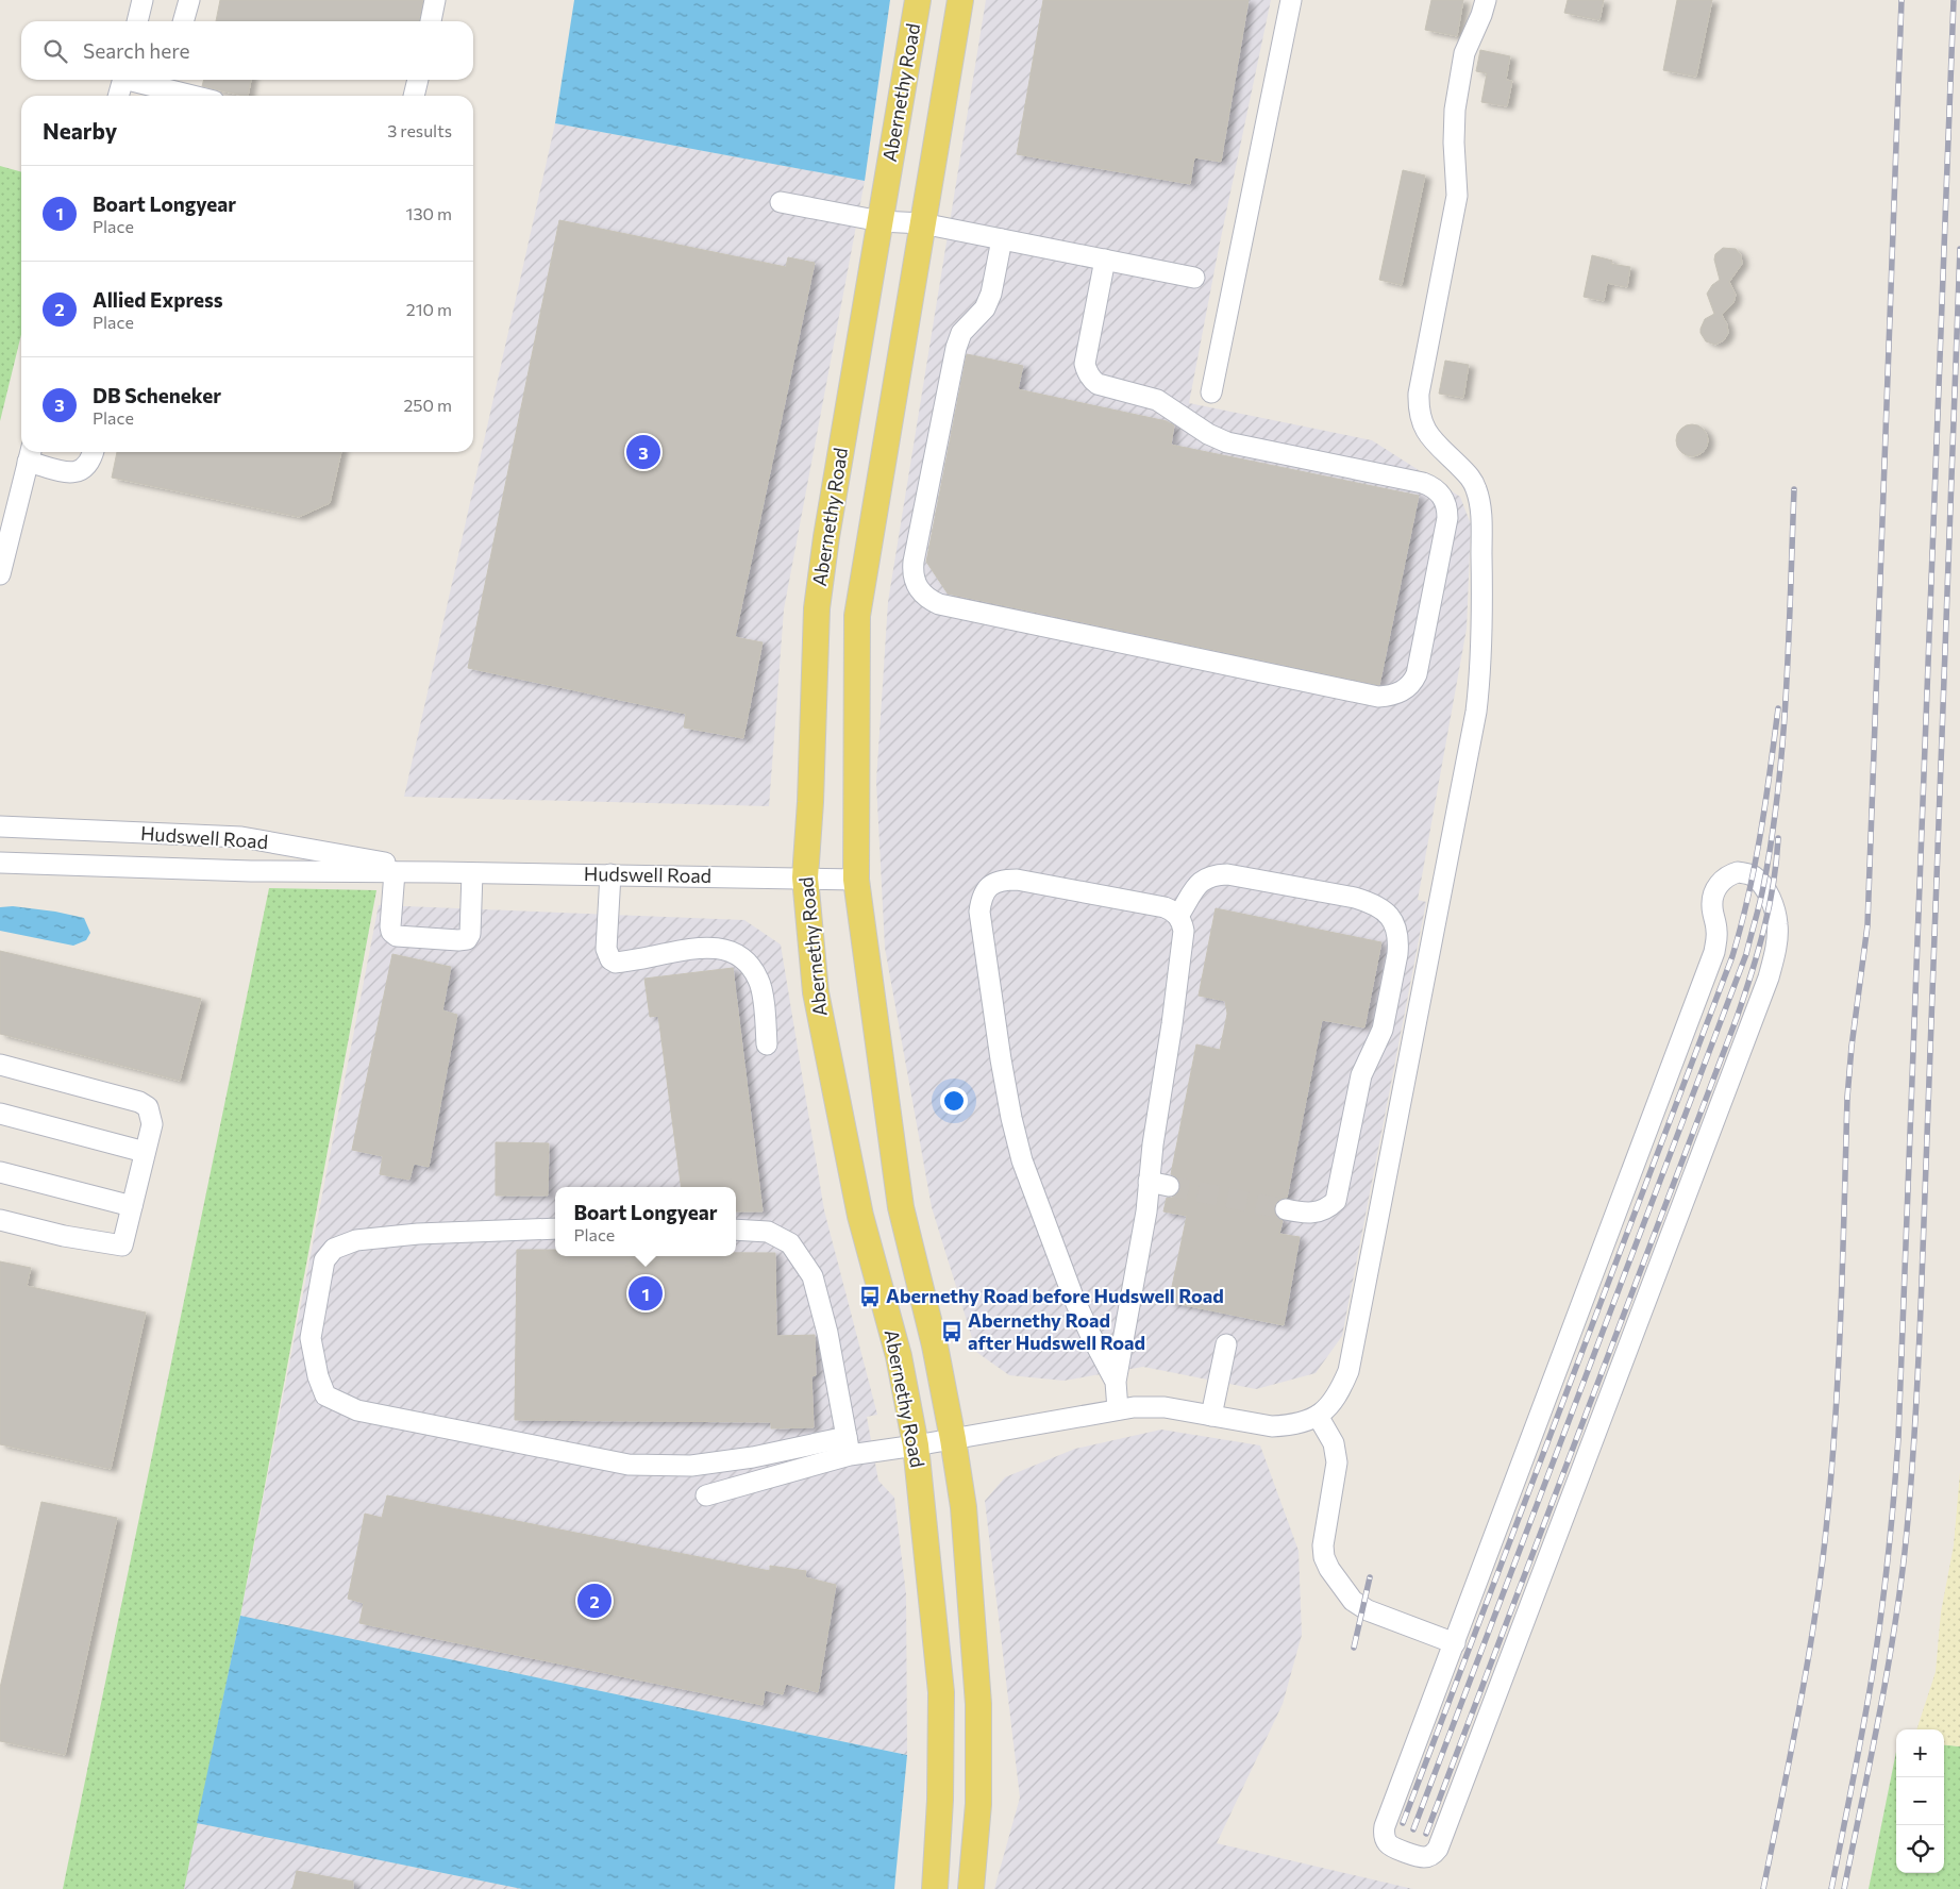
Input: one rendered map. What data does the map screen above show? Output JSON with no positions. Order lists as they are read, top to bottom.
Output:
{
  "streets": {
    "main road": ["Abernethy Road"],
    "street": ["Hudswell Road"]
  },
  "crossings": [
    ["Abernethy Road", "Hudswell Road"]
  ],
  "places": {
    "bus stop": ["Abernethy Road before Hudswell Road", "Abernethy Road after Hudswell Road"]
  },
  "page": {
    "search": "Search here",
    "heading": ["Nearby", "3 results"],
    "list": [
      {
        "mark": "1",
        "name": "Boart Longyear",
        "note": "Place",
        "value": "130 m"
      },
      {
        "mark": "2",
        "name": "Allied Express",
        "note": "Place",
        "value": "210 m"
      },
      {
        "mark": "3",
        "name": "DB Scheneker",
        "note": "Place",
        "value": "250 m"
      }
    ],
    "pins": ["3", "1", "2"],
    "popup": ["Boart Longyear", "Place"],
    "map_buttons": ["+", "−"]
  }
}
